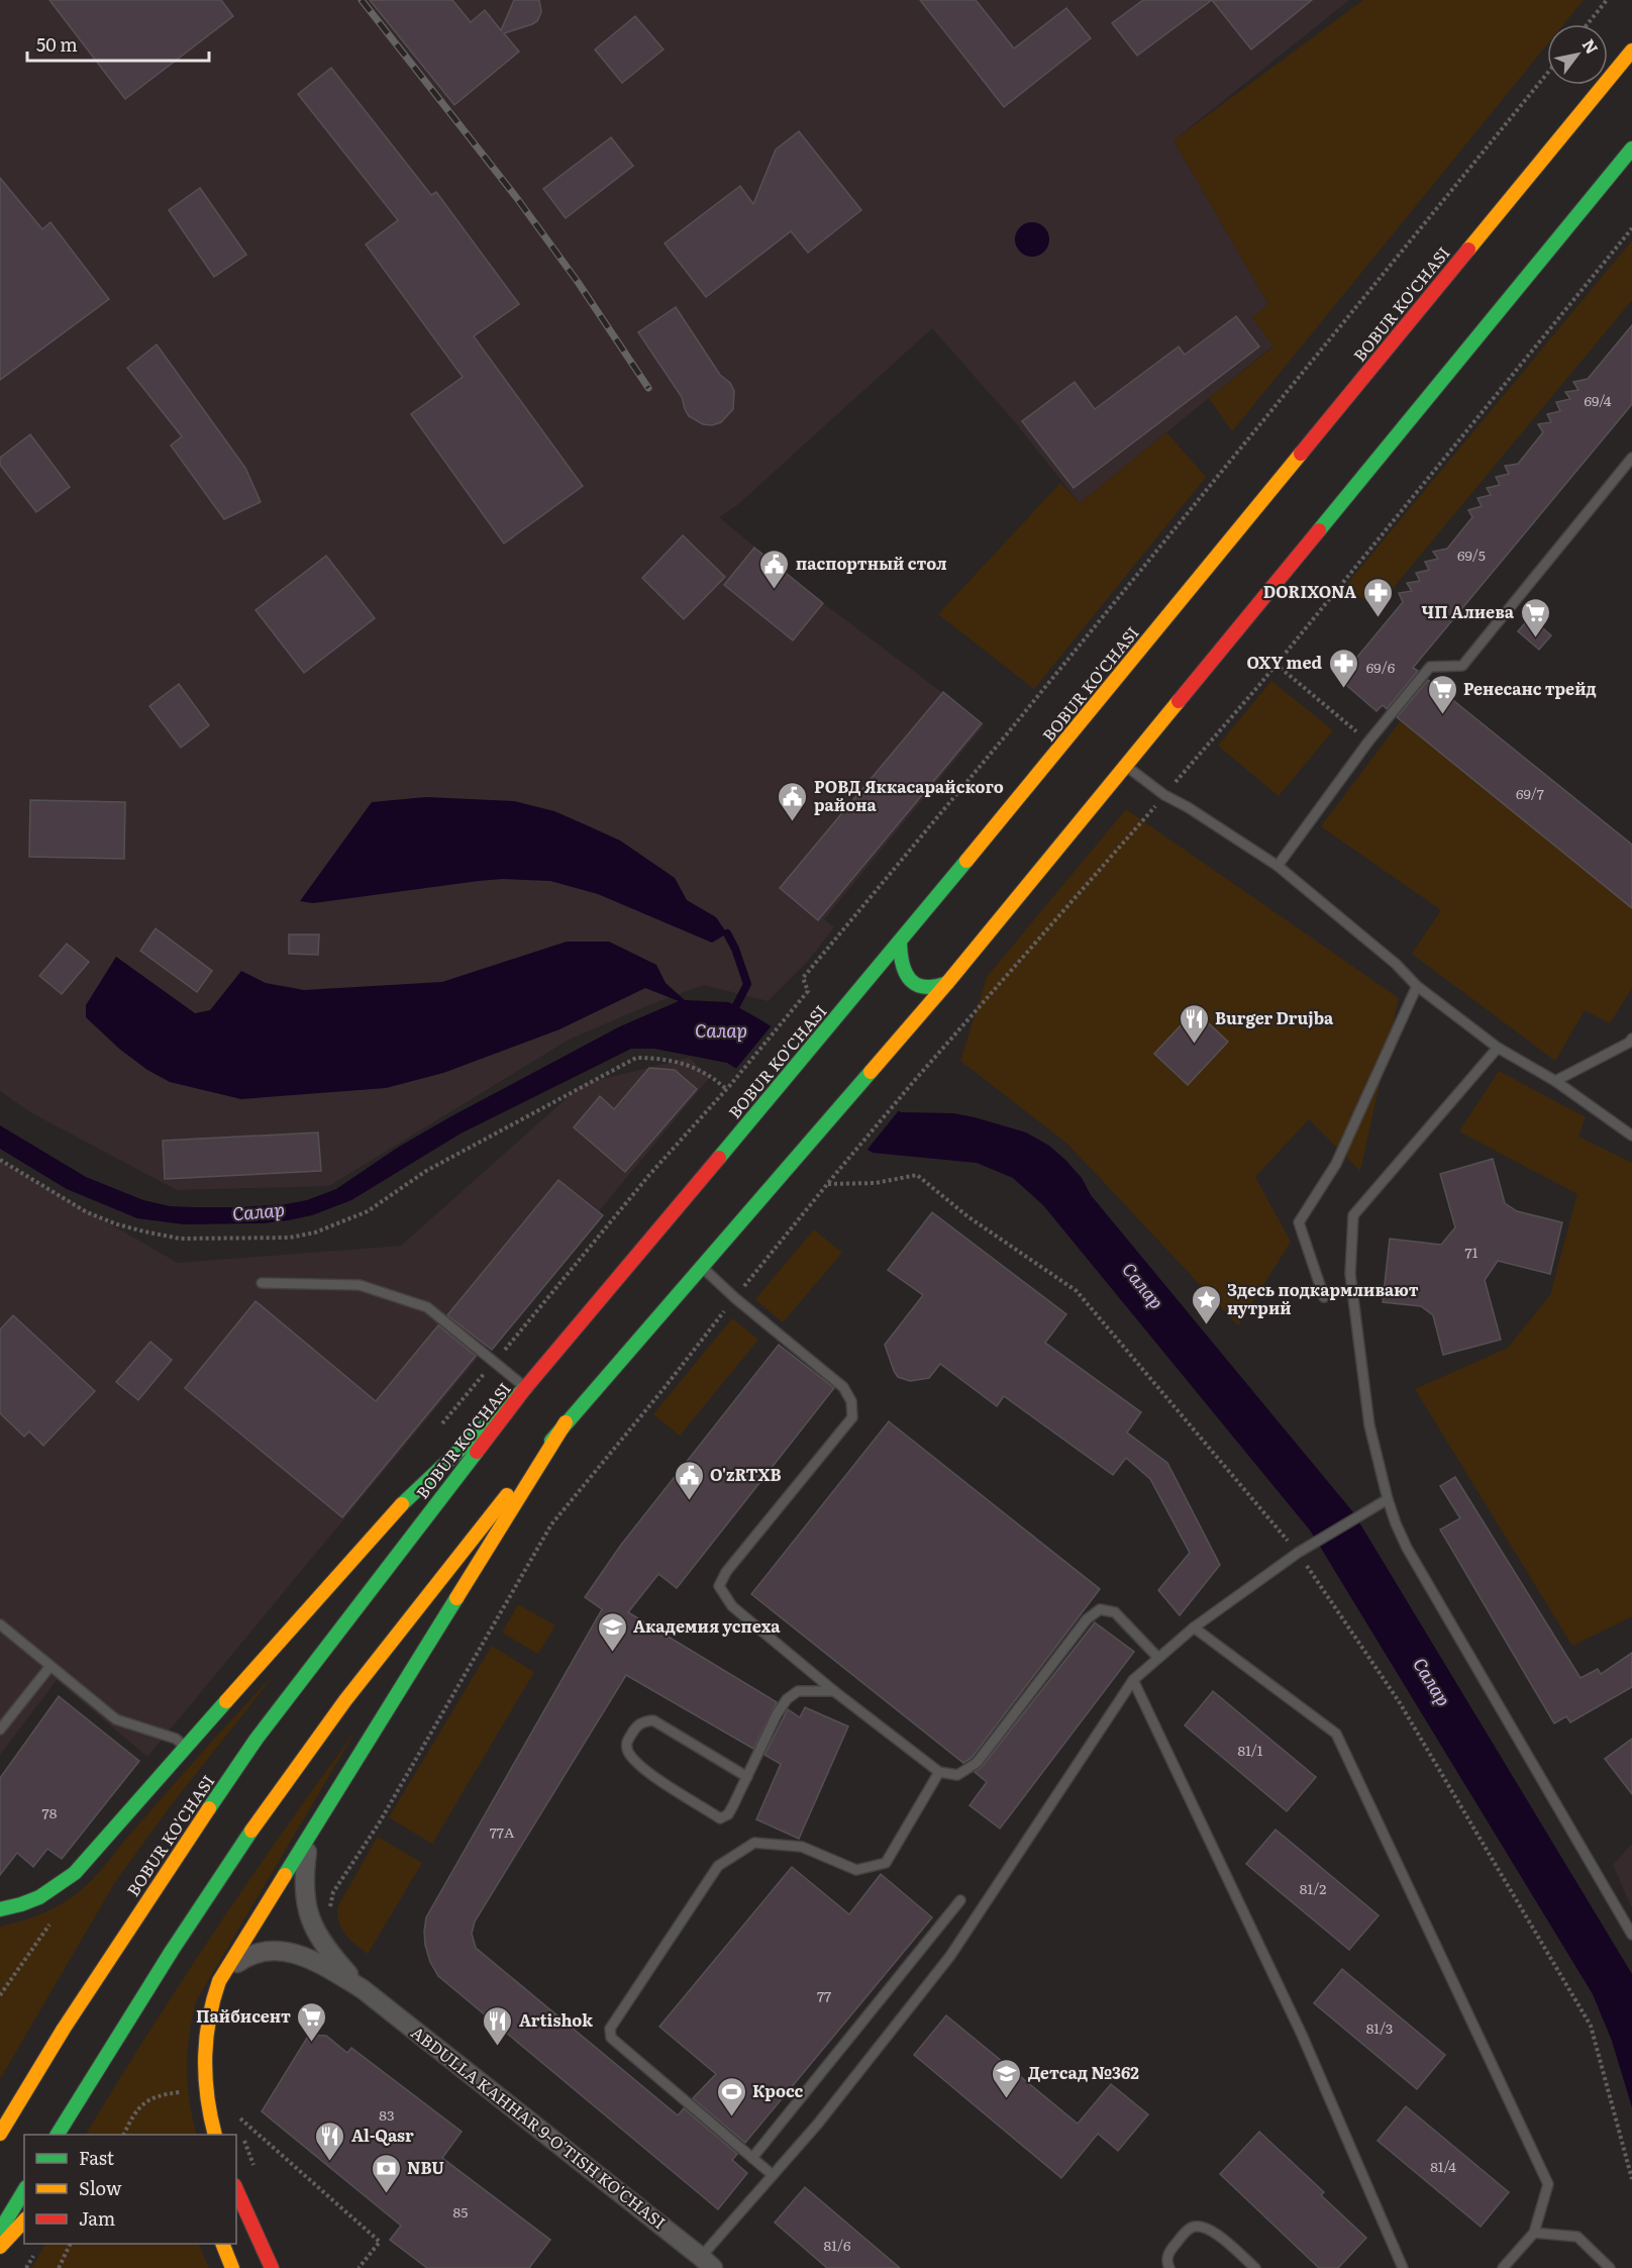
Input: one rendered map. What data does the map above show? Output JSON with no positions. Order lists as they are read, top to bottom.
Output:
{
  "streets": {
    "main road": ["BOBUR KO'CHASI"],
    "street": ["ABDULLA KAHHAR 9-O'TISH KO'CHASI"]
  },
  "water": ["Салар"],
  "places": {
    "public building": ["паспортный стол", "РОВД Яккасарайского района", "O'zRTXB"],
    "pharmacy": ["DORIXONA", "OXY med"],
    "supermarket": ["ЧП Алиева", "Ренесанс трейд", "Пайбисент"],
    "restaurant": ["Burger Drujba", "Artishok", "Al-Qasr"],
    "place": ["Здесь подкармливают нутрий"],
    "school or university": ["Академия успеха", "Детсад №362"],
    "sports": ["Кросс"],
    "bank": ["NBU"]
  },
  "house_numbers": [
    "69/4",
    "69/5",
    "69/6",
    "69/7",
    "71",
    "81/1",
    "78",
    "77А",
    "81/2",
    "77",
    "81/3",
    "83",
    "81/4",
    "85",
    "81/6"
  ],
  "legend": ["Fast", "Slow", "Jam"],
  "scale_bar": "50 m",
  "north": "top right"
}
